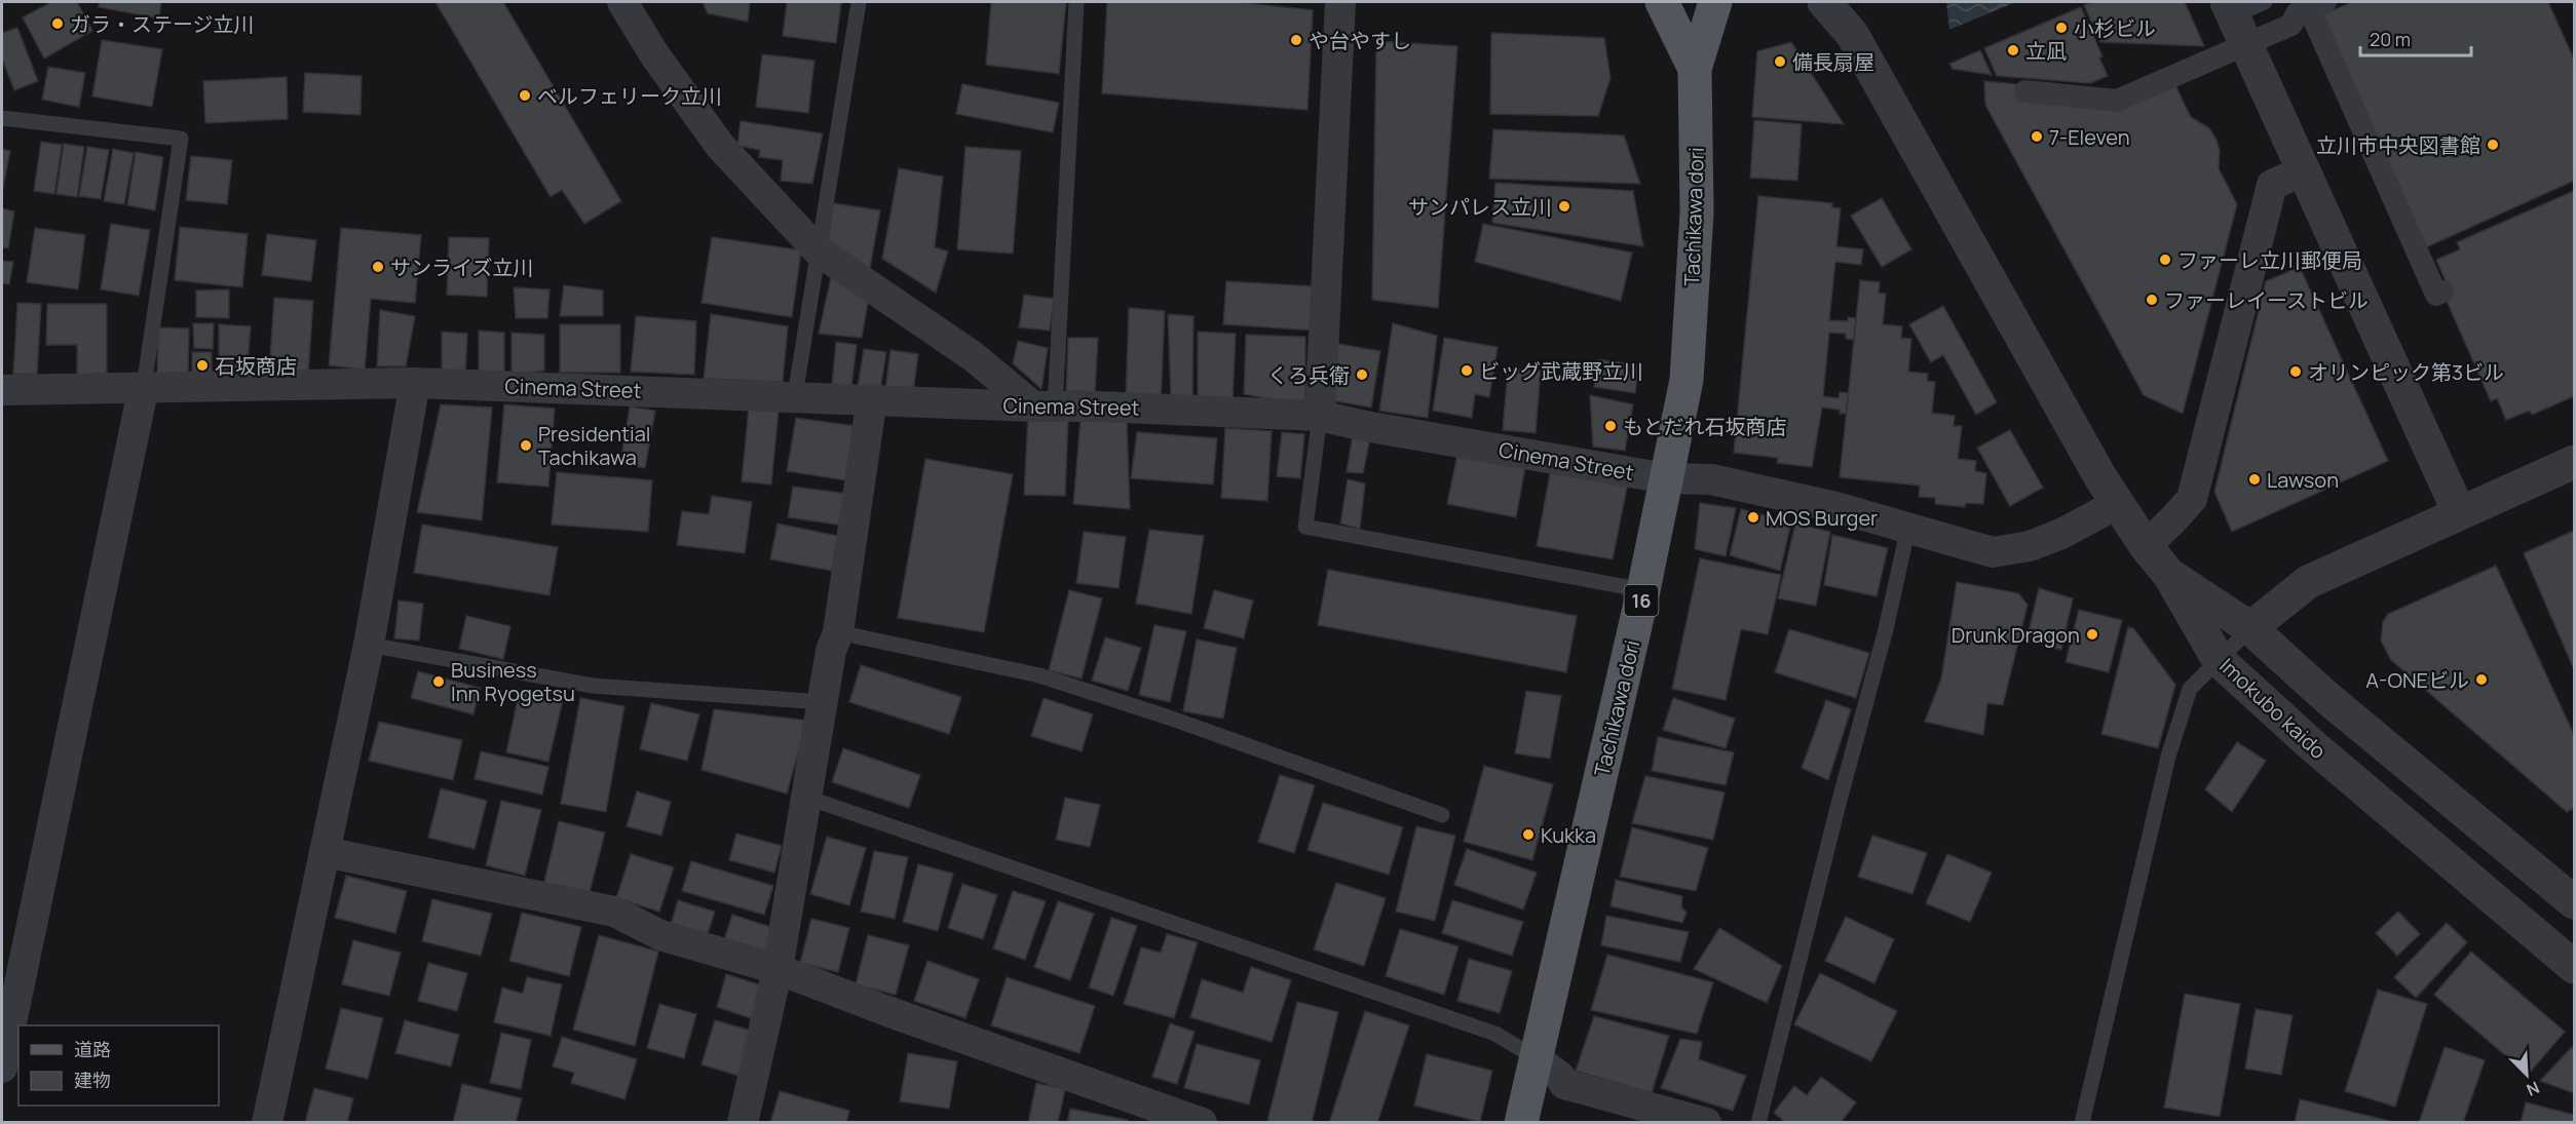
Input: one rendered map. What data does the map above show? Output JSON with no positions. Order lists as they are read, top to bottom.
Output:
{
  "streets": {
    "main road": ["Tachikawa dori", "16"],
    "street": ["Cinema Street", "Imokubo kaido"]
  },
  "crossings": [
    ["Tachikawa dori", "Cinema Street"],
    ["Tachikawa dori", "16"]
  ],
  "places": [
    "ガラ・ステージ立川",
    "小杉ビル",
    "や台やすし",
    "立凪",
    "備長扇屋",
    "ベルフェリーク立川",
    "7-Eleven",
    "立川市中央図書館",
    "サンパレス立川",
    "ファーレ立川郵便局",
    "サンライズ立川",
    "ファーレイーストビル",
    "石坂商店",
    "ビッグ武蔵野立川",
    "オリンピック第3ビル",
    "くろ兵衛",
    "もとだれ石坂商店",
    "Presidential Tachikawa",
    "Lawson",
    "MOS Burger",
    "Drunk Dragon",
    "A-ONEビル",
    "Business Inn Ryogetsu",
    "Kukka"
  ],
  "legend": ["道路", "建物"],
  "scale_bar": "20 m",
  "north": "bottom right"
}
